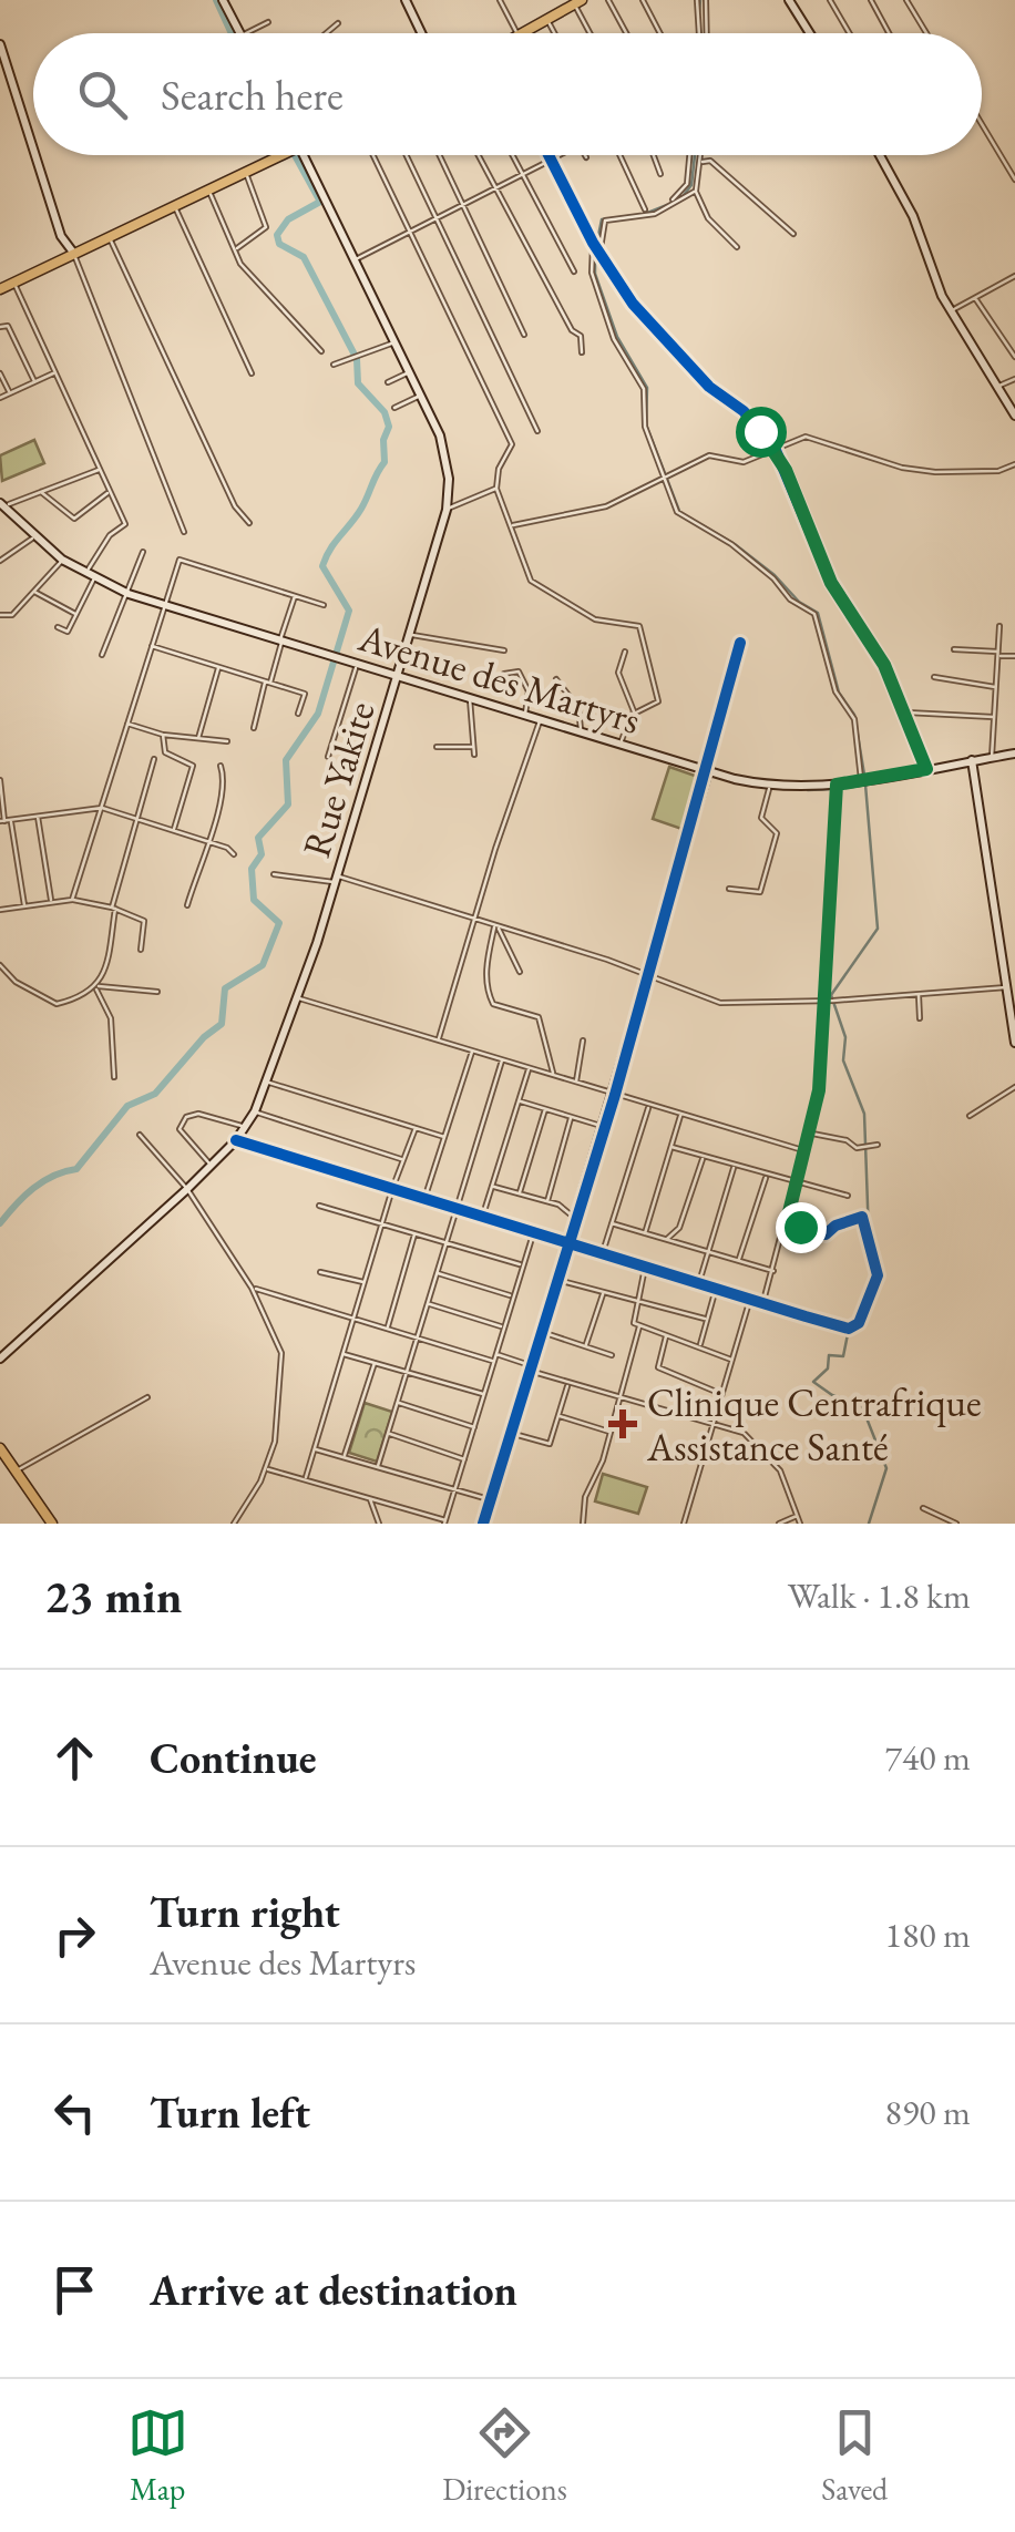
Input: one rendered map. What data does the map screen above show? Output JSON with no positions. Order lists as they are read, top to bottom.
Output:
{
  "streets": {
    "main road": ["Avenue des Martyrs", "Rue Yakite"]
  },
  "crossings": [
    ["Avenue des Martyrs", "Rue Yakite"]
  ],
  "places": {
    "health": ["Clinique Centrafrique Assistance Santé"]
  },
  "page": {
    "search": "Search here",
    "heading": ["23 min", "Walk · 1.8 km"],
    "list": [
      ["Continue", "740 m"],
      ["Turn right", "Avenue des Martyrs", "180 m"],
      ["Turn left", "890 m"],
      "Arrive at destination"
    ],
    "nav": ["Map", "Directions", "Saved"]
  }
}
